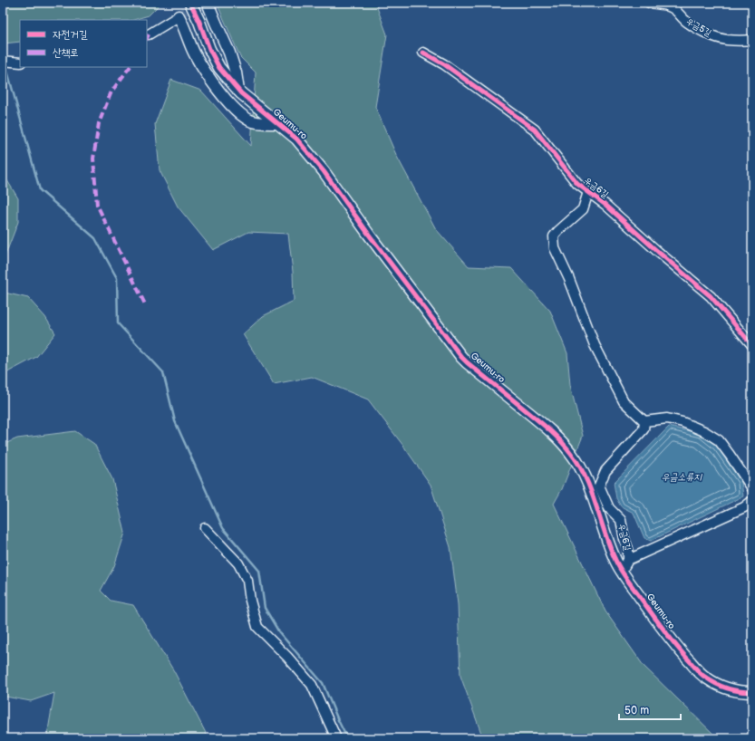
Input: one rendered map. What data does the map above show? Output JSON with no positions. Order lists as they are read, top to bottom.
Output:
{
  "streets": {
    "street": ["우금5길", "Geumu-ro", "우금6길"]
  },
  "crossings": [
    ["Geumu-ro", "우금6길"]
  ],
  "water": ["우금소류지"],
  "legend": ["자전거길", "산책로"],
  "scale_bar": "50 m"
}
